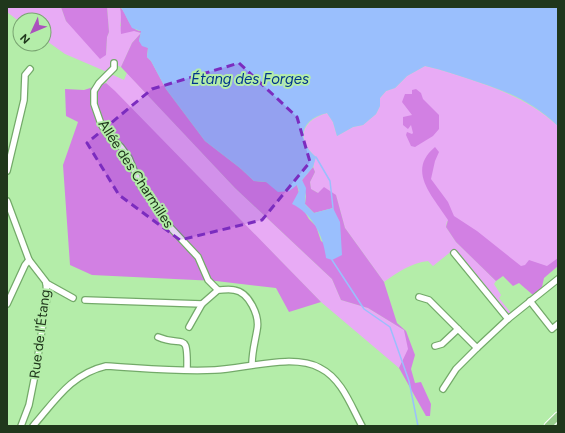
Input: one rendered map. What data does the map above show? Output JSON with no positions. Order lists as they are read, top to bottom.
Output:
{
  "streets": {
    "street": ["Allée des Charmilles", "Rue de l'Étang"]
  },
  "water": ["Étang des Forges"],
  "north": "bottom left"
}
